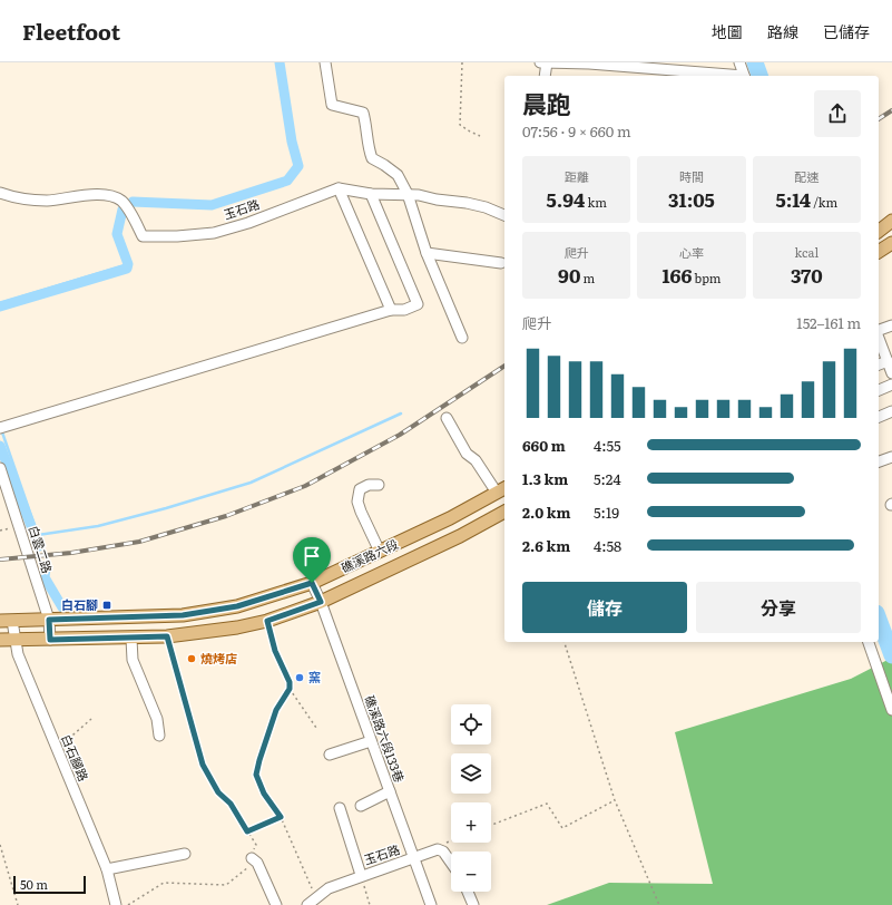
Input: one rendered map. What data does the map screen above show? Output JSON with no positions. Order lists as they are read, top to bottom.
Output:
{
  "streets": {
    "main road": ["礁溪路六段"],
    "street": [
      "玉石路",
      "白雲二路",
      "礁溪路六段133巷",
      "白石腳路"
    ]
  },
  "crossings": [
    ["玉石路", "礁溪路六段133巷"],
    ["白雲二路", "礁溪路六段"],
    ["礁溪路六段", "礁溪路六段133巷"],
    ["礁溪路六段", "白石腳路"]
  ],
  "places": {
    "transit": ["白石腳"],
    "other": ["燒烤店", "窯"]
  },
  "scale_bar": "50 m",
  "page": {
    "header": "Fleetfoot",
    "nav": ["地圖", "路線", "已儲存"],
    "heading": ["晨跑", "07:56 · 9 × 660 m"],
    "stats": [
      ["距離", "5.94 km"],
      ["時間", "31:05"],
      ["配速", "5:14 /km"],
      ["爬升", "90 m"],
      ["心率", "166 bpm"],
      ["kcal", "370"]
    ],
    "chart": ["爬升", "152–161 m"],
    "list": [
      {
        "name": "660 m",
        "note": "4:55"
      },
      {
        "name": "1.3 km",
        "note": "5:24"
      },
      {
        "name": "2.0 km",
        "note": "5:19"
      },
      {
        "name": "2.6 km",
        "note": "4:58"
      }
    ],
    "buttons": ["儲存", "分享"],
    "map_buttons": ["+", "−"],
    "scale": "50 m"
  }
}
